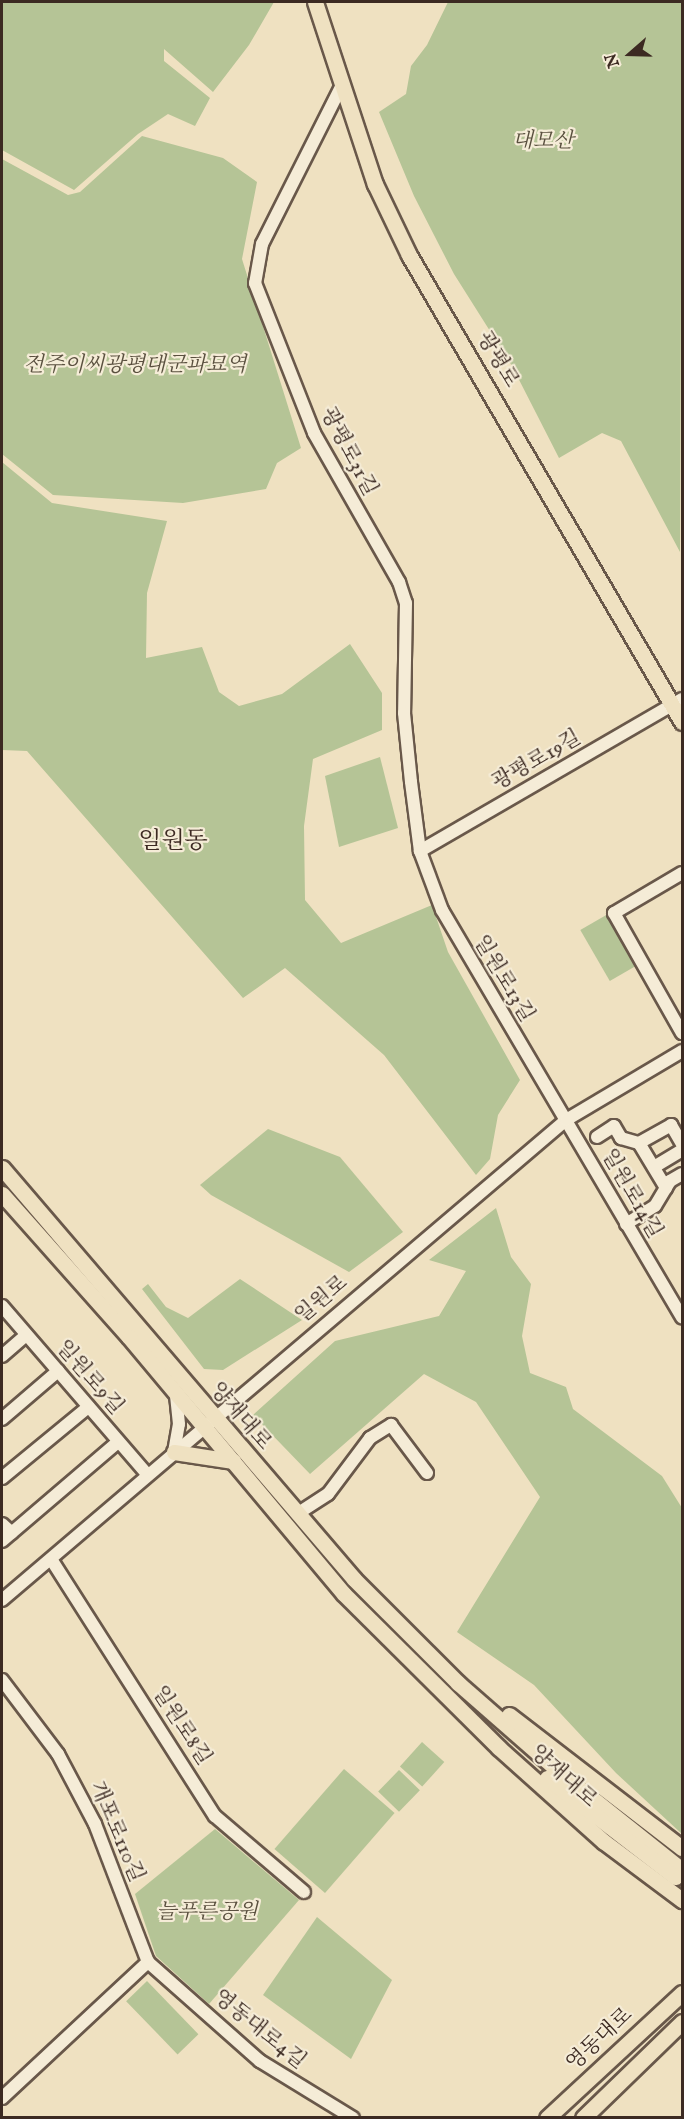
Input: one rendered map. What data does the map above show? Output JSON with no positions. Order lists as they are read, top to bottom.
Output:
{
  "streets": {
    "main road": ["광평로", "양재대로", "영동대로"],
    "street": [
      "광평로31길",
      "광평로19길",
      "일원로13길",
      "일원로14길",
      "일원로",
      "일원로9길",
      "일원로8길",
      "개포로110길",
      "영동대로4길"
    ]
  },
  "crossings": [
    ["광평로", "광평로31길"],
    ["광평로", "광평로19길"],
    ["광평로31길", "광평로19길"],
    ["광평로31길", "일원로13길"],
    ["광평로19길", "일원로13길"],
    ["일원로13길", "일원로14길"],
    ["일원로13길", "일원로"],
    ["일원로14길", "일원로"],
    ["일원로", "일원로9길"],
    ["일원로", "양재대로"],
    ["일원로", "일원로8길"],
    ["개포로110길", "영동대로4길"]
  ],
  "districts": ["일원동"],
  "parks": ["대모산", "전주이씨광평대군파묘역", "늘푸른공원"],
  "north": "left"
}
